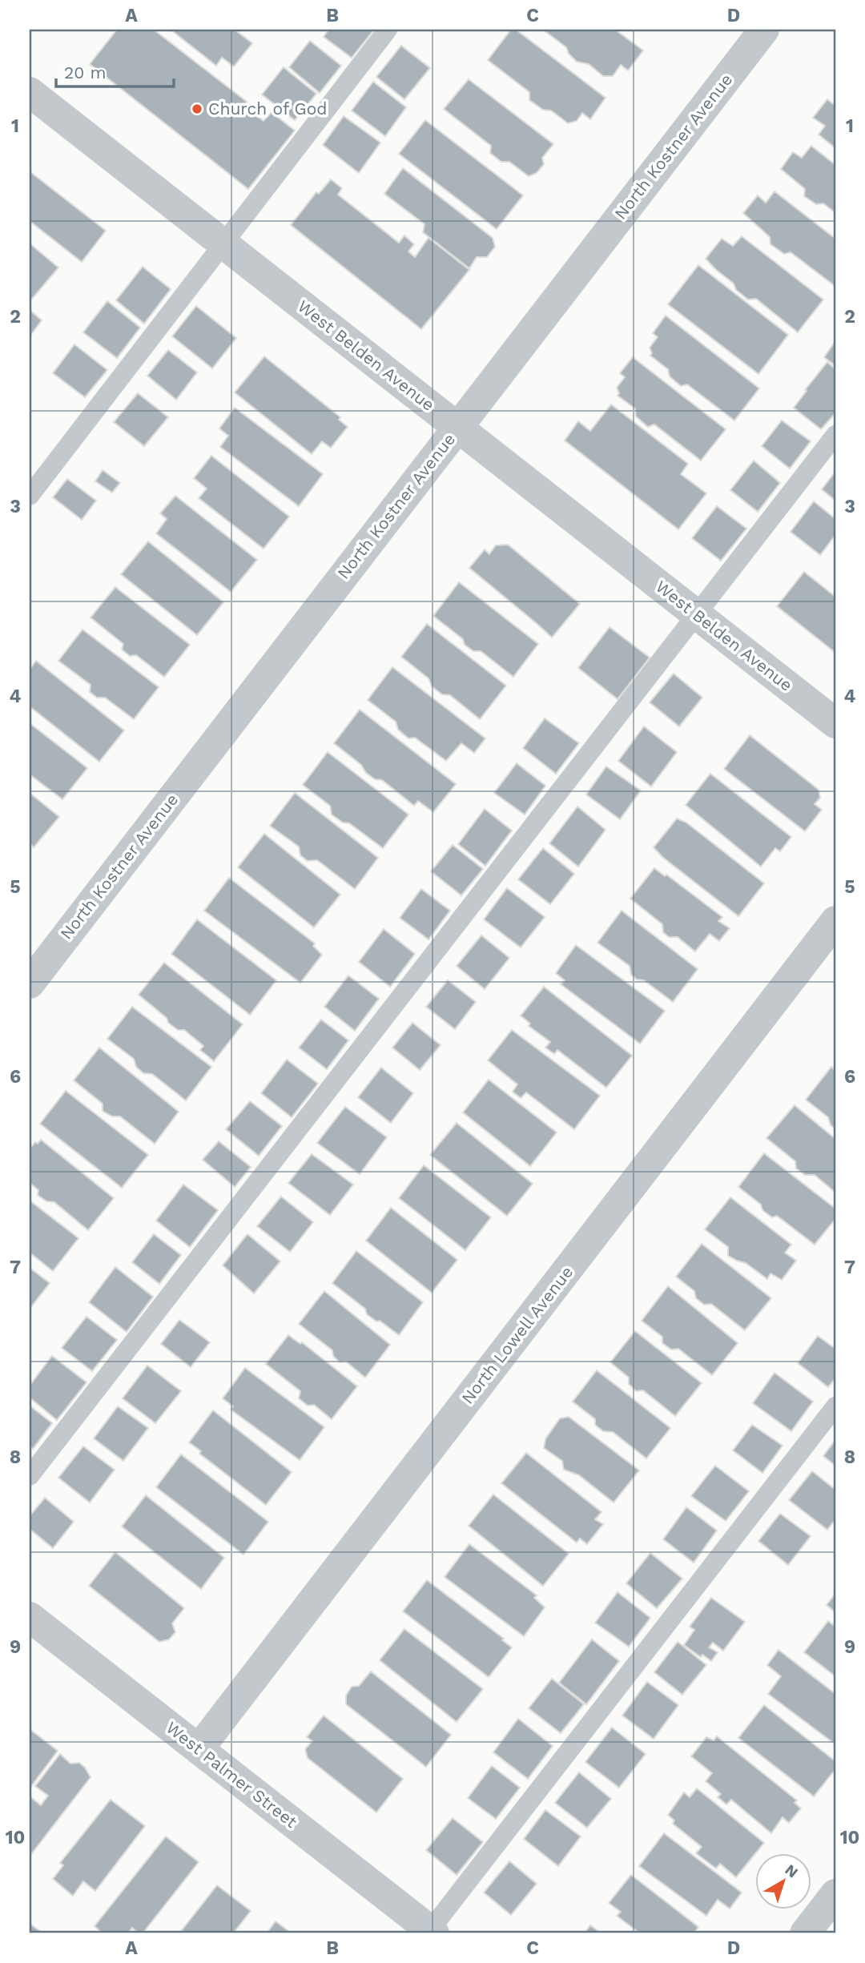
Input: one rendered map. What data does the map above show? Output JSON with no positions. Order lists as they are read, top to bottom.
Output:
{
  "streets": {
    "street": [
      "North Kostner Avenue",
      "West Belden Avenue",
      "North Lowell Avenue",
      "West Palmer Street"
    ]
  },
  "crossings": [
    ["North Kostner Avenue", "West Belden Avenue"],
    ["North Lowell Avenue", "West Palmer Street"]
  ],
  "places": ["Church of God"],
  "scale_bar": "20 m",
  "north": "top right",
  "grid": {
    "columns": [
      "A",
      "B",
      "C",
      "D"
    ],
    "rows": [
      "1",
      "2",
      "3",
      "4",
      "5",
      "6",
      "7",
      "8",
      "9",
      "10"
    ]
  }
}
